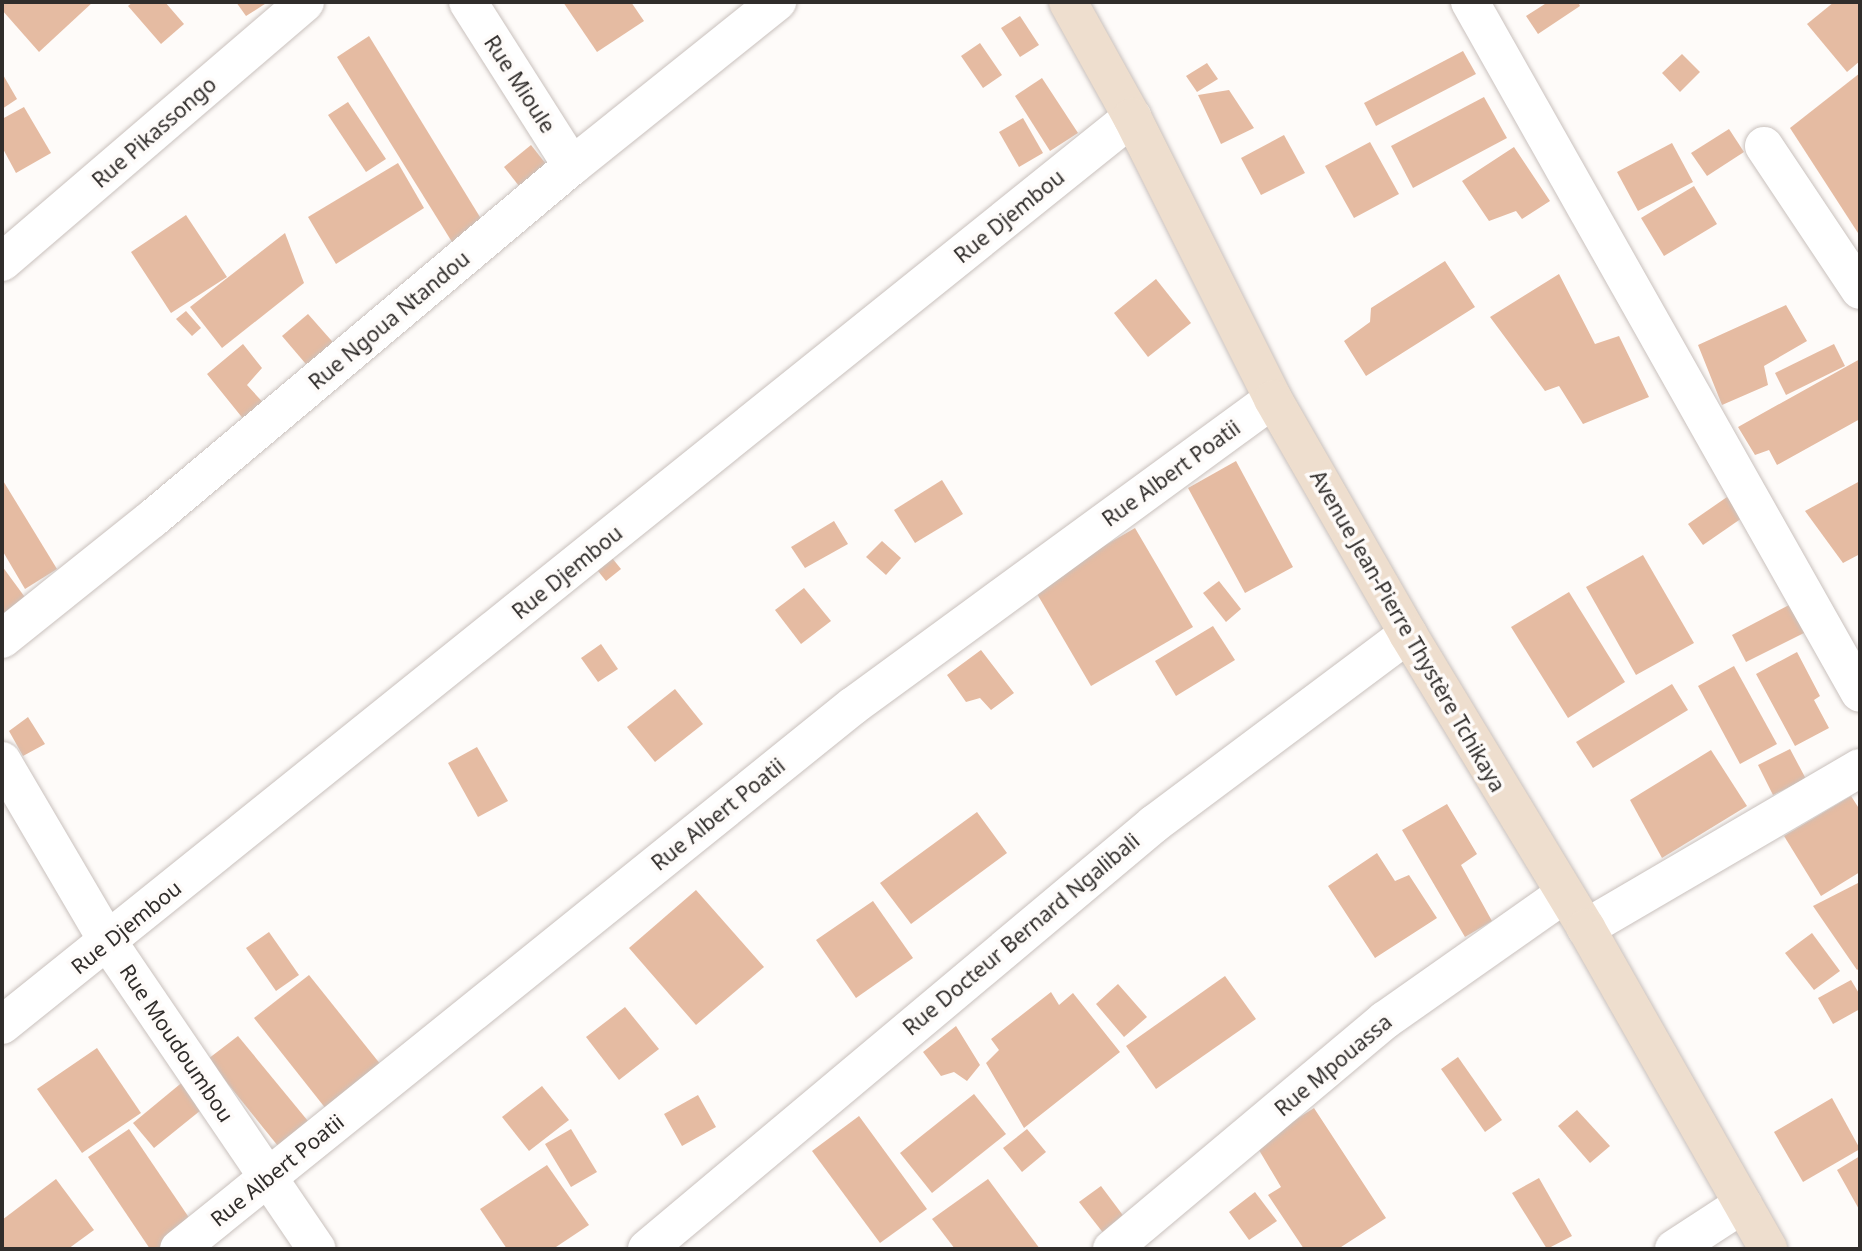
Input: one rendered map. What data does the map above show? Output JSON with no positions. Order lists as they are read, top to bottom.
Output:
{
  "streets": {
    "street": [
      "Rue Mioule",
      "Rue Pikassongo",
      "Rue Djembou",
      "Rue Ngoua Ntandou",
      "Rue Albert Poatii",
      "Avenue Jean-Pierre Thystère Tchikaya",
      "Rue Docteur Bernard Ngalibali",
      "Rue Moudoumbou",
      "Rue Mpouassa"
    ]
  },
  "crossings": [
    ["Rue Mioule", "Rue Ngoua Ntandou"],
    ["Rue Djembou", "Avenue Jean-Pierre Thystère Tchikaya"],
    ["Rue Djembou", "Rue Moudoumbou"],
    ["Rue Albert Poatii", "Avenue Jean-Pierre Thystère Tchikaya"],
    ["Rue Albert Poatii", "Rue Moudoumbou"],
    ["Avenue Jean-Pierre Thystère Tchikaya", "Rue Docteur Bernard Ngalibali"],
    ["Avenue Jean-Pierre Thystère Tchikaya", "Rue Mpouassa"]
  ]
}
